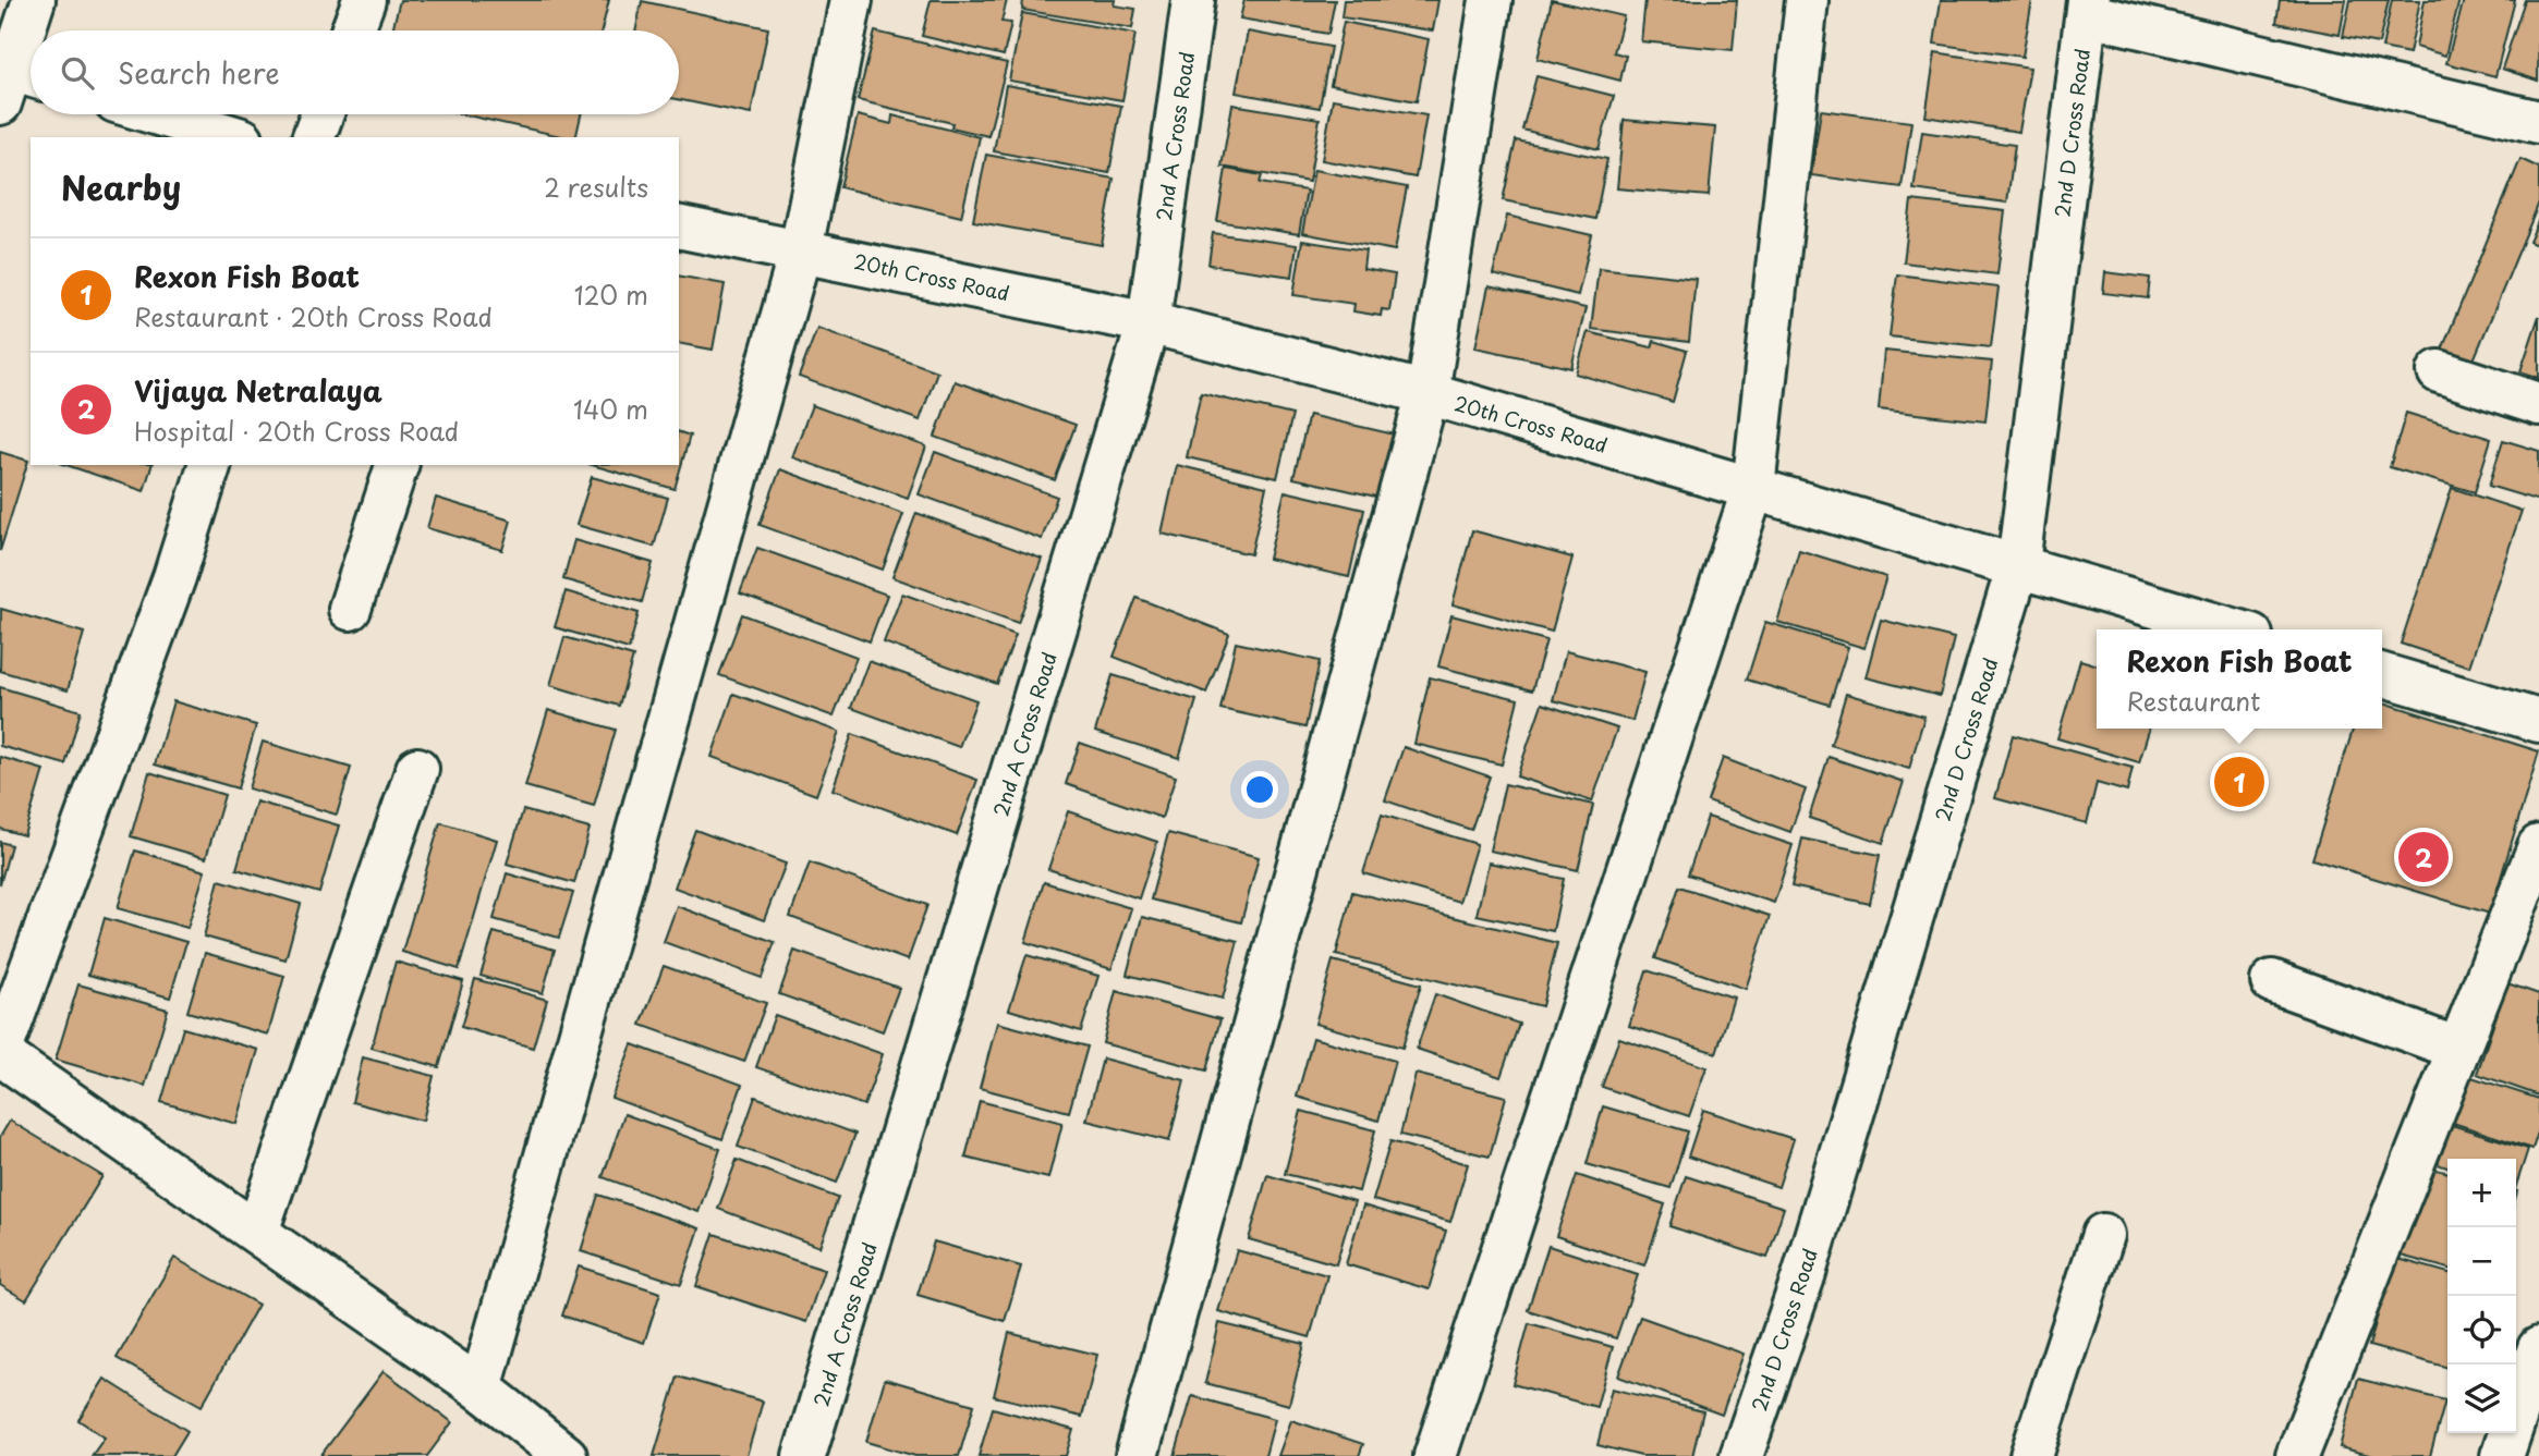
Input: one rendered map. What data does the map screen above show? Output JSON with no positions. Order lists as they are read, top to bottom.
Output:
{
  "streets": {
    "street": ["2nd D Cross Road", "2nd A Cross Road", "20th Cross Road"]
  },
  "crossings": [
    ["2nd D Cross Road", "20th Cross Road"],
    ["2nd A Cross Road", "20th Cross Road"]
  ],
  "page": {
    "search": "Search here",
    "heading": ["Nearby", "2 results"],
    "list": [
      {
        "mark": "1",
        "name": "Rexon Fish Boat",
        "note": "Restaurant · 20th Cross Road",
        "value": "120 m"
      },
      {
        "mark": "2",
        "name": "Vijaya Netralaya",
        "note": "Hospital · 20th Cross Road",
        "value": "140 m"
      }
    ],
    "popup": ["Rexon Fish Boat", "Restaurant"],
    "pins": ["1", "2"],
    "map_buttons": ["+", "−"]
  }
}
